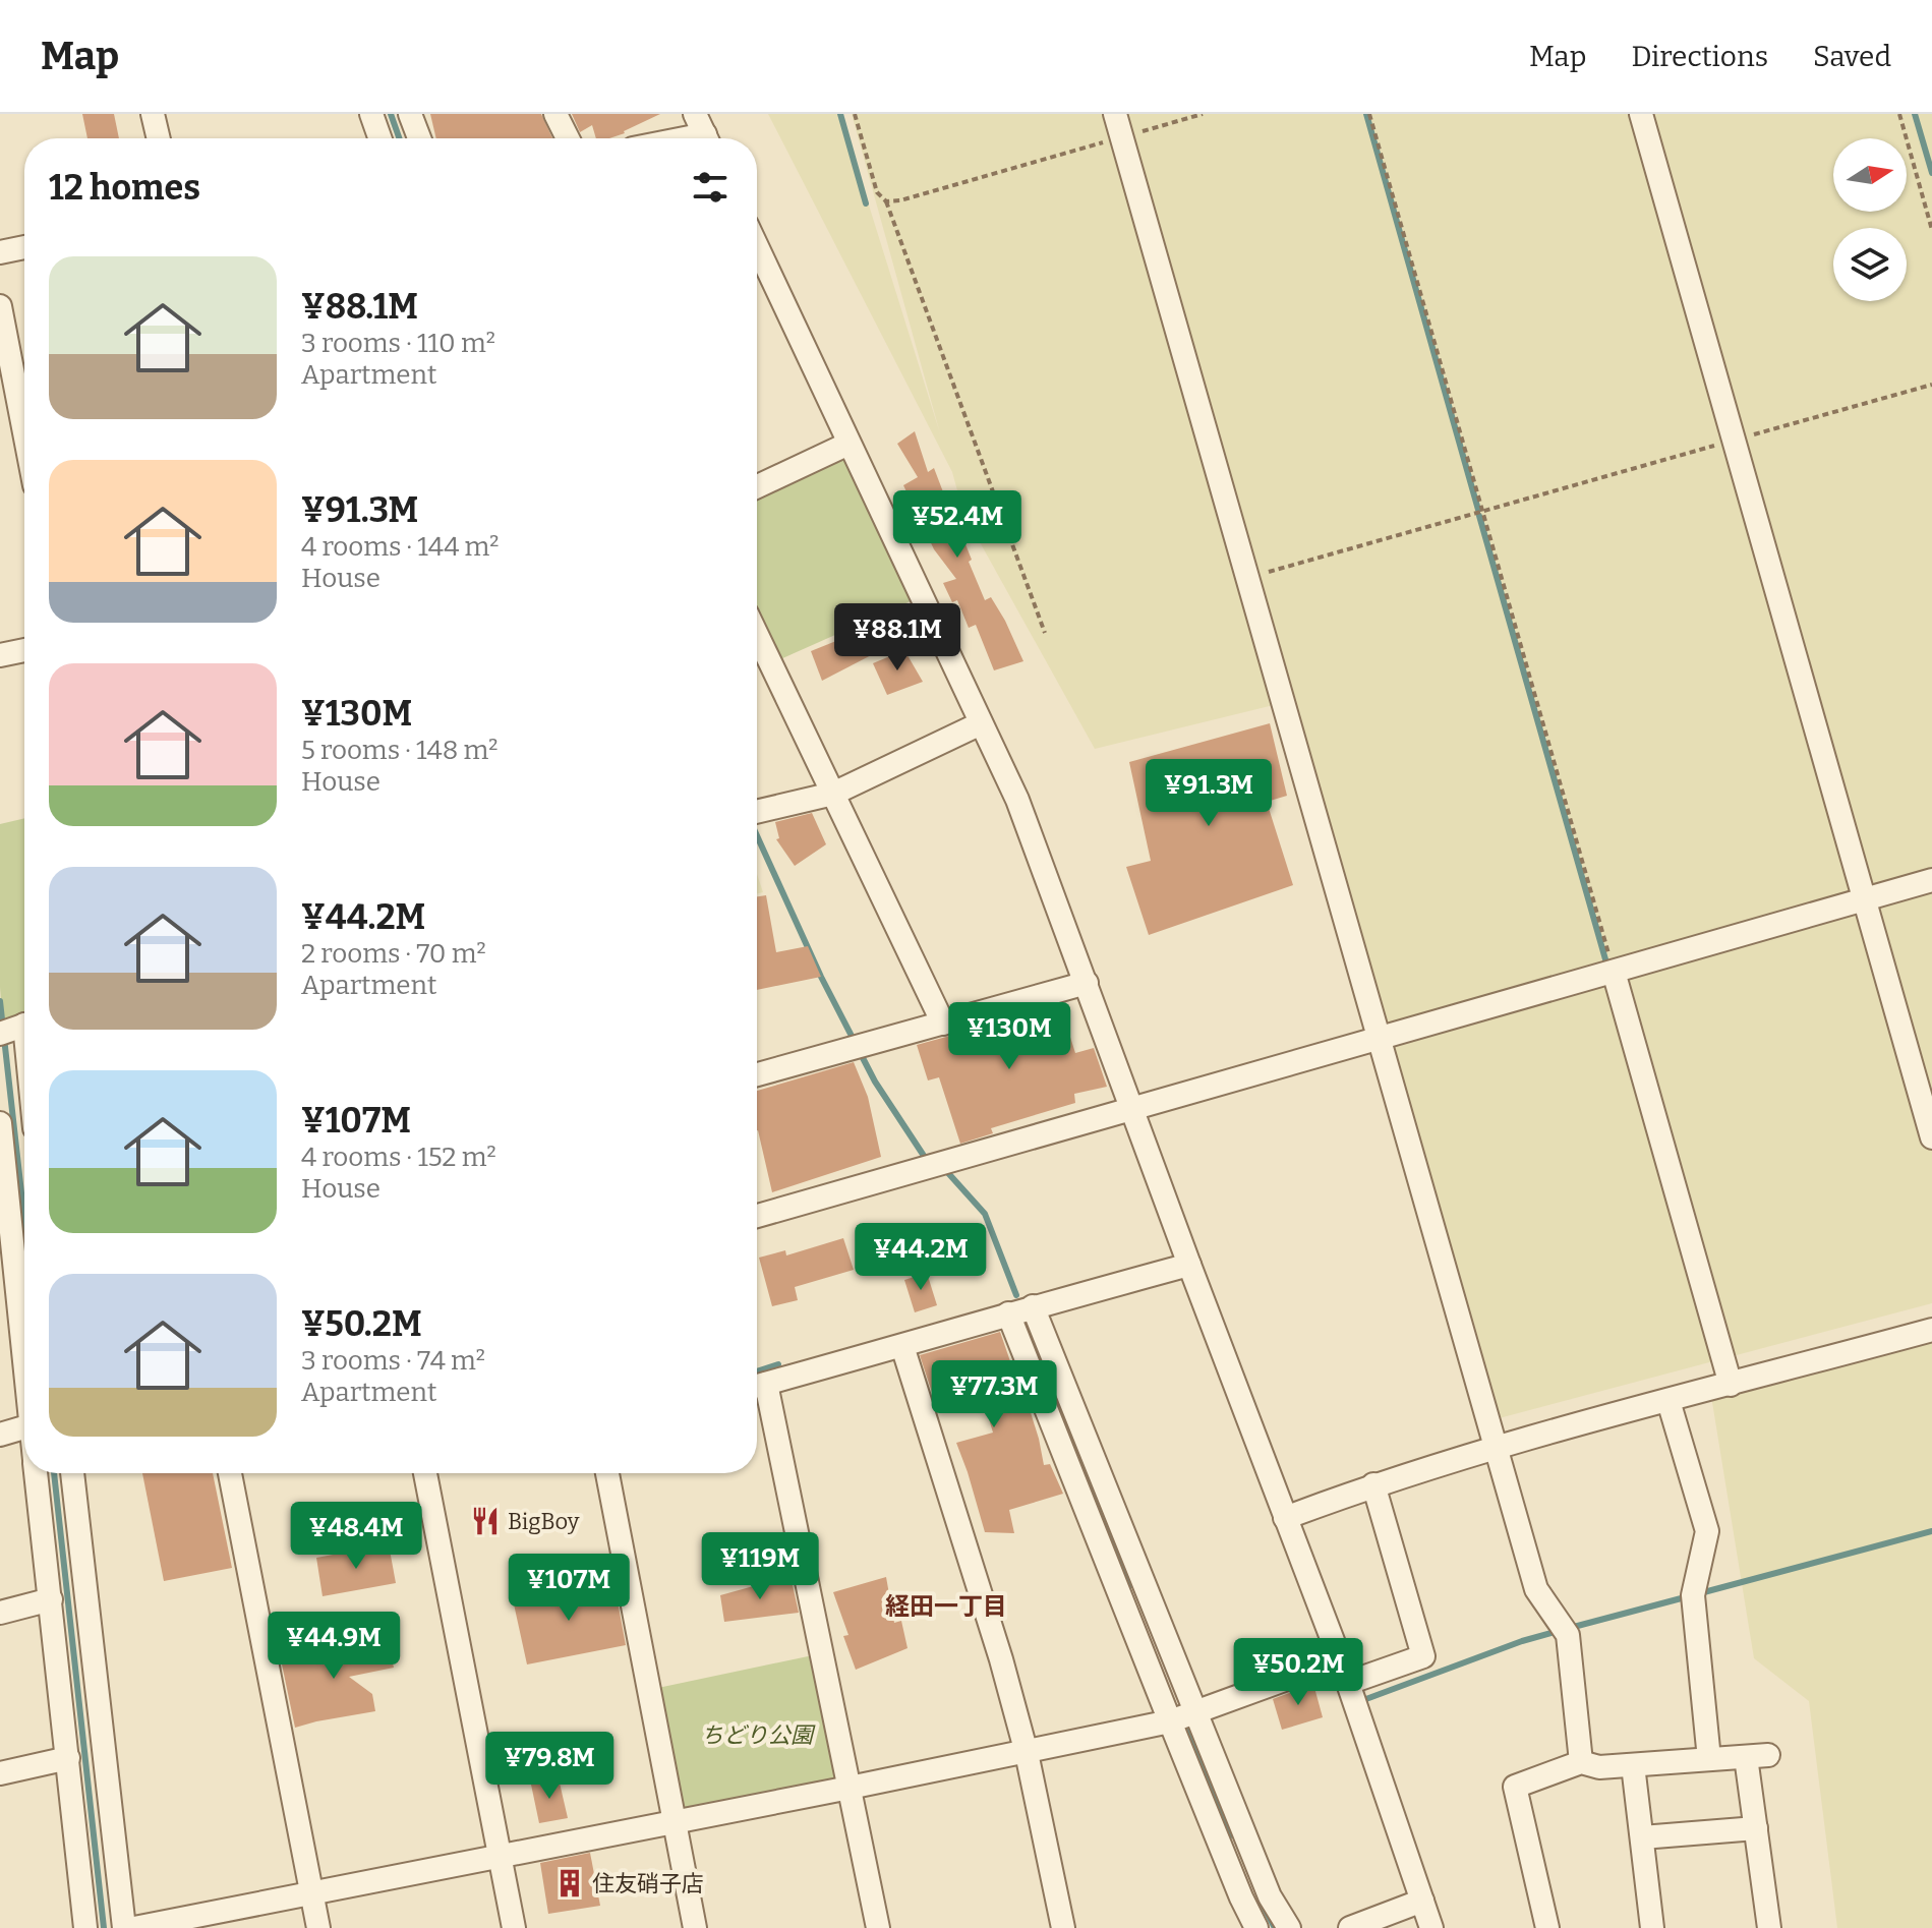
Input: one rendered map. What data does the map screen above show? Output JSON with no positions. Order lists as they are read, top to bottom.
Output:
{
  "districts": ["経田一丁目"],
  "parks": ["ちどり公園"],
  "places": {
    "restaurant": ["BigBoy"],
    "building": ["住友硝子店"]
  },
  "north": "right",
  "page": {
    "header": "Map",
    "nav": ["Map", "Directions", "Saved"],
    "heading": "12 homes",
    "list": [
      {
        "name": "¥88.1M",
        "note": "3 rooms · 110 m² · Apartment"
      },
      {
        "name": "¥91.3M",
        "note": "4 rooms · 144 m² · House"
      },
      {
        "name": "¥130M",
        "note": "5 rooms · 148 m² · House"
      },
      {
        "name": "¥44.2M",
        "note": "2 rooms · 70 m² · Apartment"
      },
      {
        "name": "¥107M",
        "note": "4 rooms · 152 m² · House"
      },
      {
        "name": "¥50.2M",
        "note": "3 rooms · 74 m² · Apartment"
      }
    ],
    "price": [
      "¥52.4M",
      "¥88.1M",
      "¥91.3M",
      "¥130M",
      "¥44.2M",
      "¥77.3M",
      "¥48.4M",
      "¥119M",
      "¥107M",
      "¥44.9M",
      "¥50.2M",
      "¥79.8M"
    ]
  }
}
